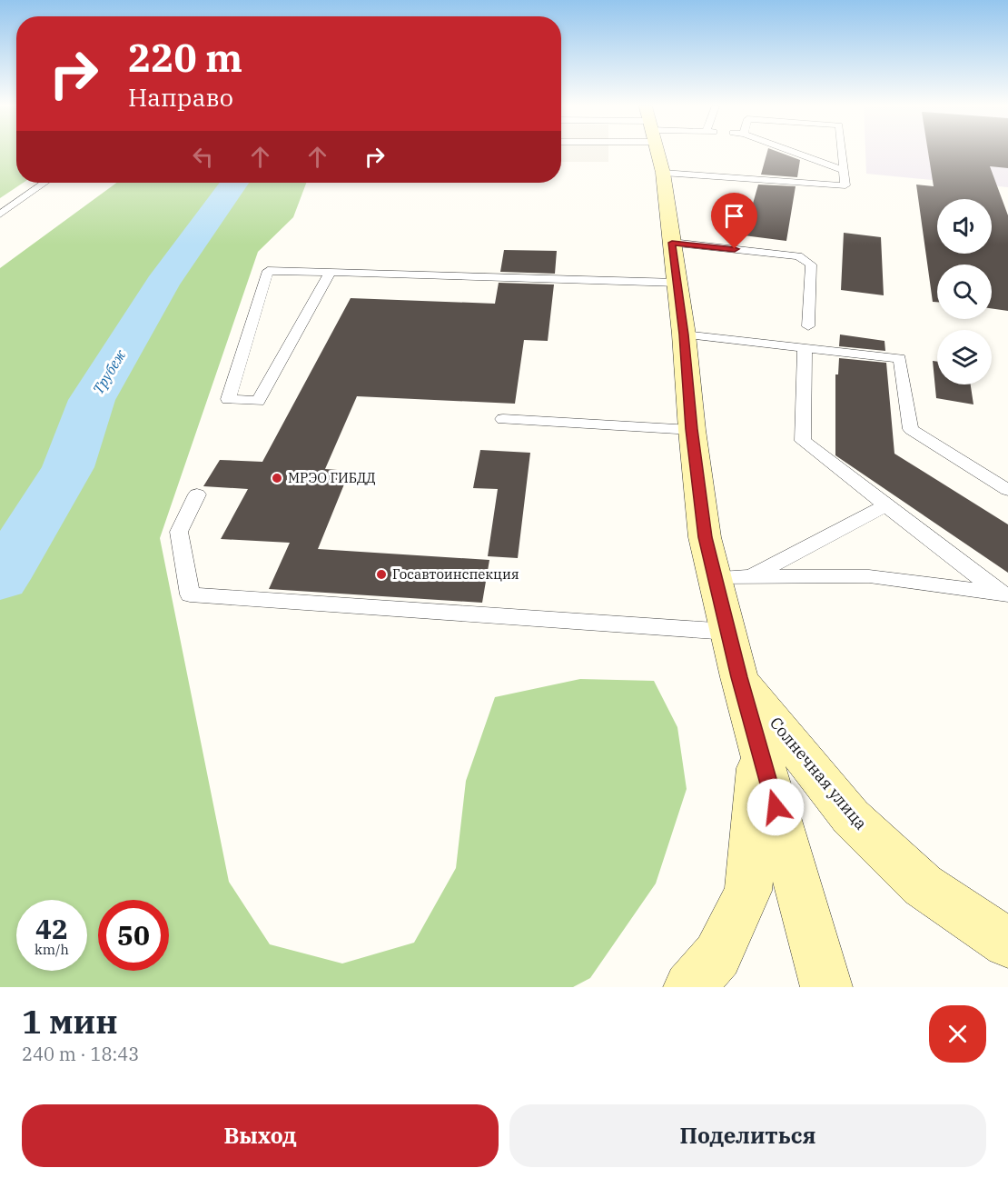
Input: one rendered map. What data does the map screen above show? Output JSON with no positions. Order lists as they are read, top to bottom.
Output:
{
  "streets": {
    "main road": ["Солнечная улица"]
  },
  "water": ["Трубеж"],
  "places": ["МРЭО ГИБДД", "Госавтоинспекция"],
  "page": {
    "turn": ["220 m", "Направо"],
    "speed": "42 km/h",
    "limit": "50",
    "heading": ["1 мин", "240 m · 18:43"],
    "buttons": ["Выход", "Поделиться"]
  }
}
